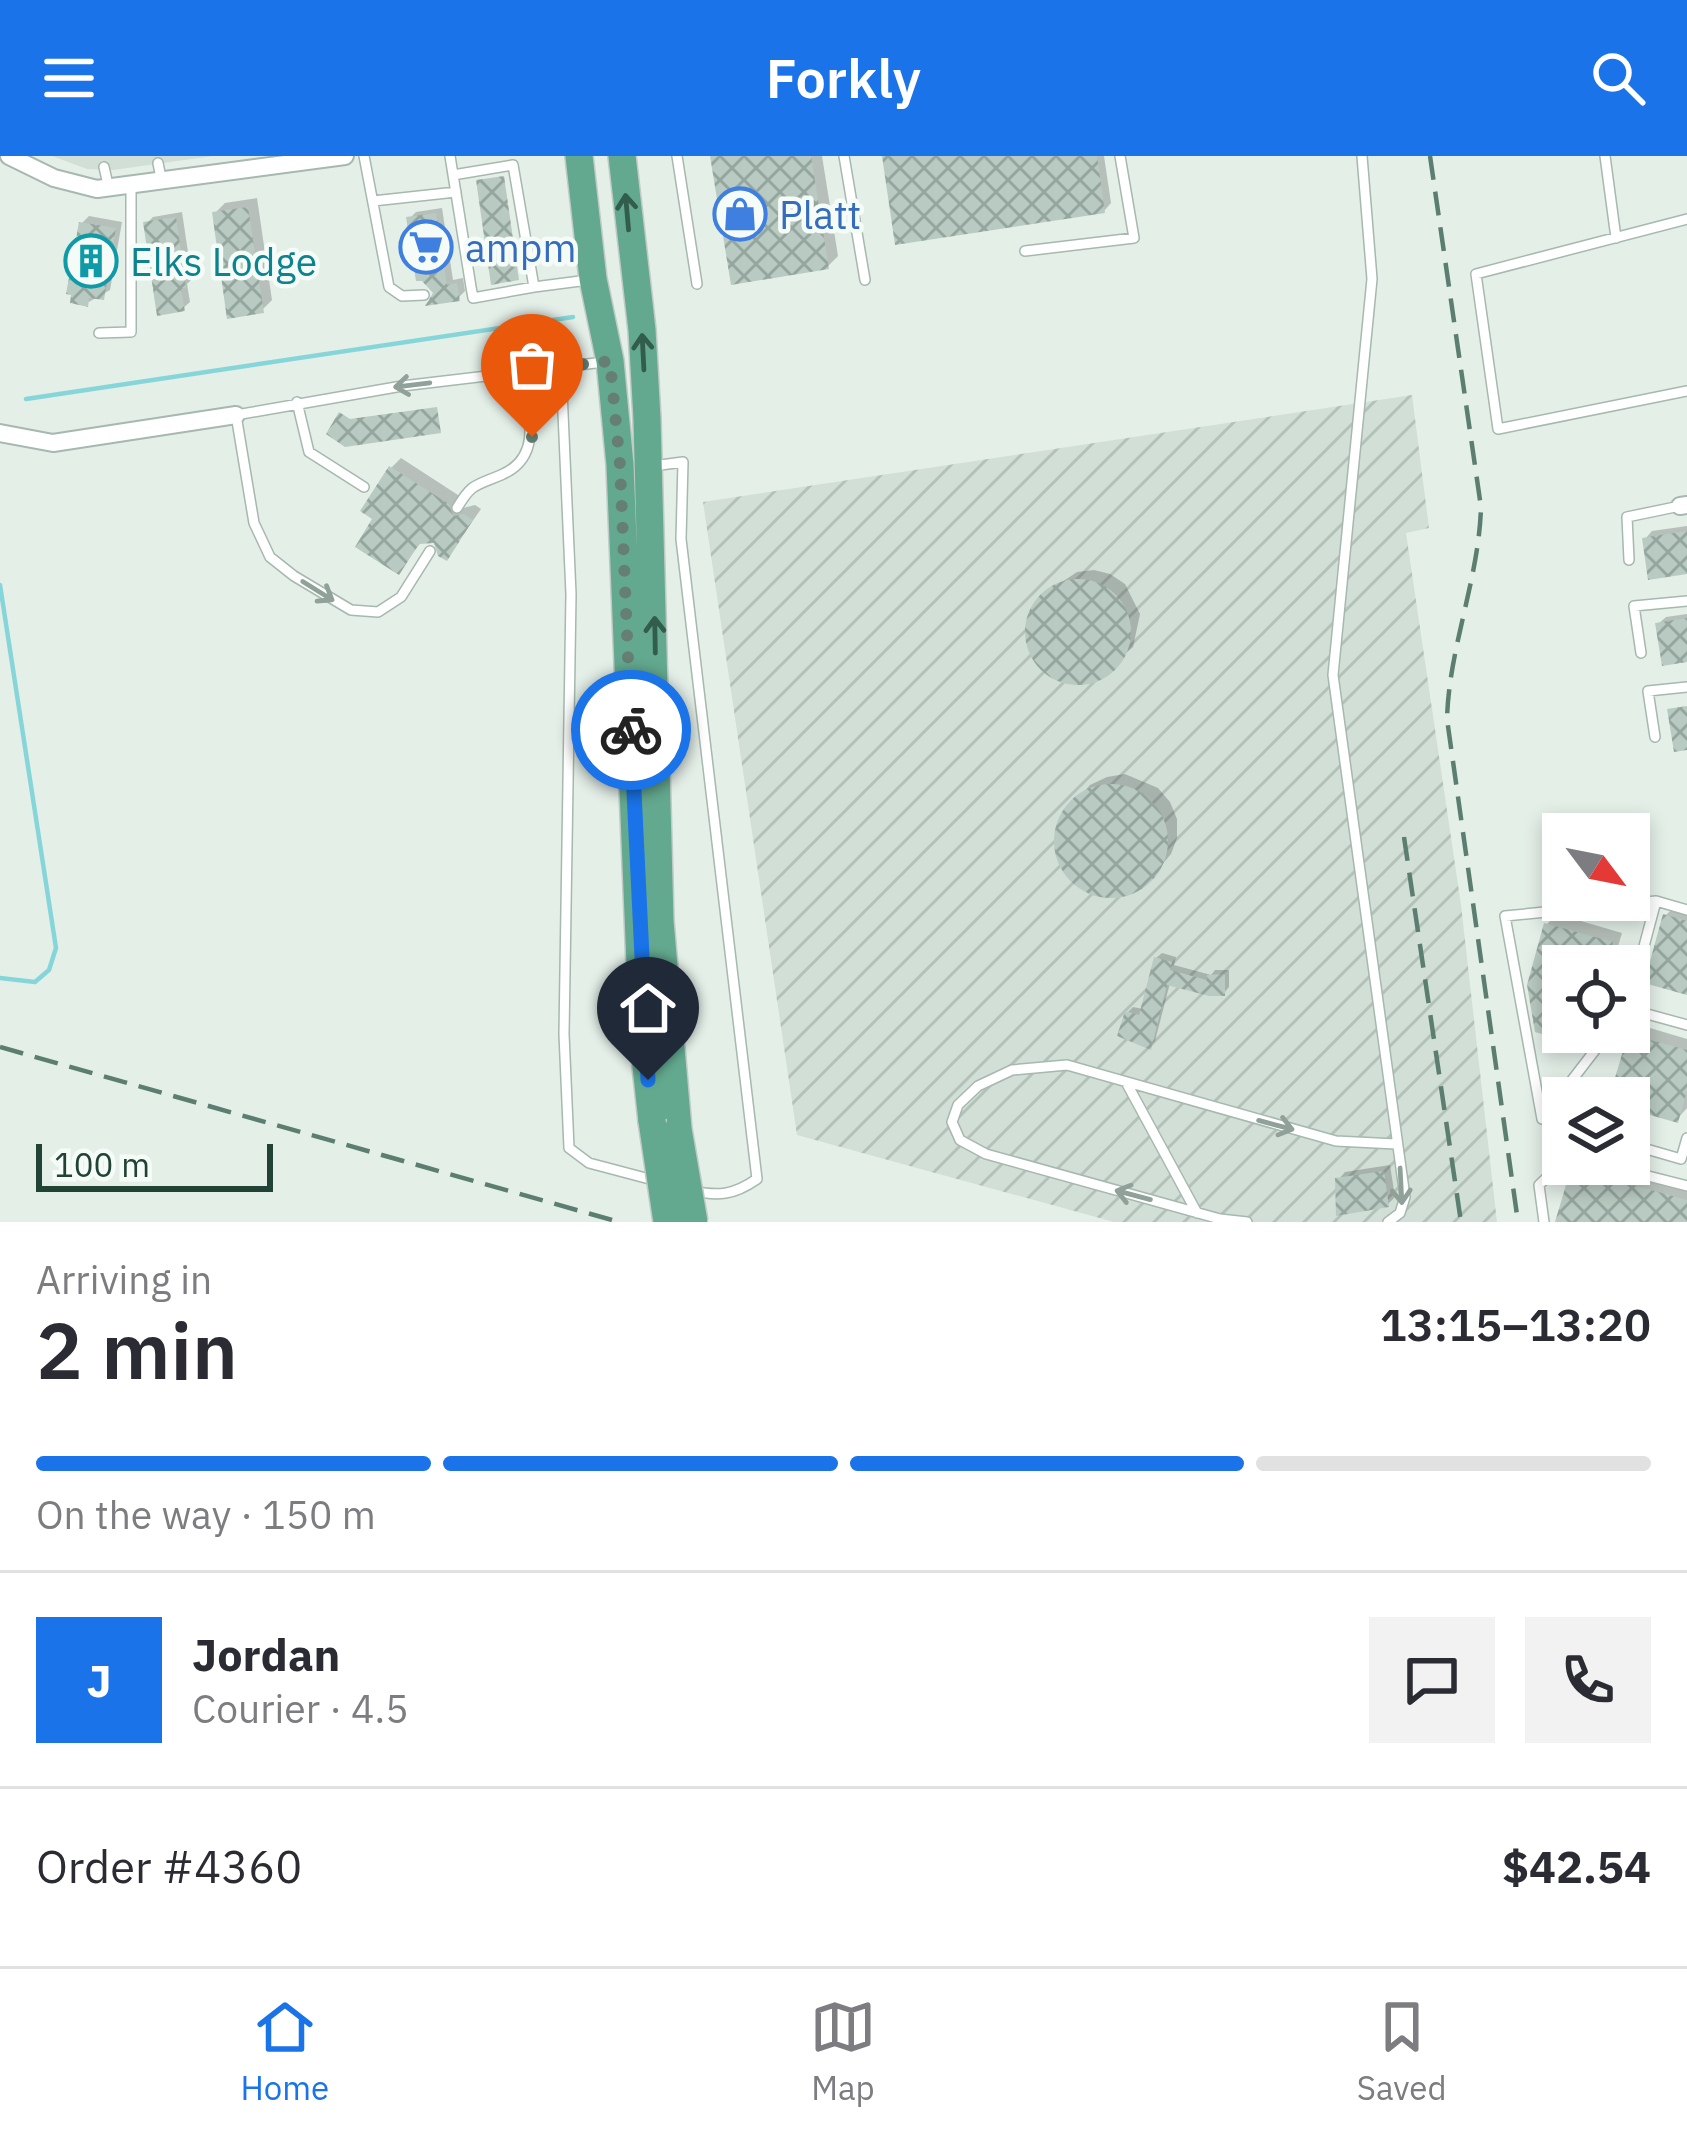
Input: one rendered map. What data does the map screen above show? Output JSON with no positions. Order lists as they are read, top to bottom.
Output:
{
  "places": {
    "shop": ["Platt"],
    "supermarket": ["ampm"],
    "building": ["Elks Lodge"]
  },
  "scale_bar": "100 m",
  "north": "bottom right",
  "page": {
    "header": "Forkly",
    "scale": "100 m",
    "heading": ["2 min", "Arriving in", "13:15–13:20"],
    "panel": [
      "Jordan",
      "Courier · 4.5",
      "Order #4360",
      "$42.54"
    ],
    "bar": "On the way · 150 m",
    "round": "J",
    "tabs": ["Home", "Map", "Saved"]
  }
}
